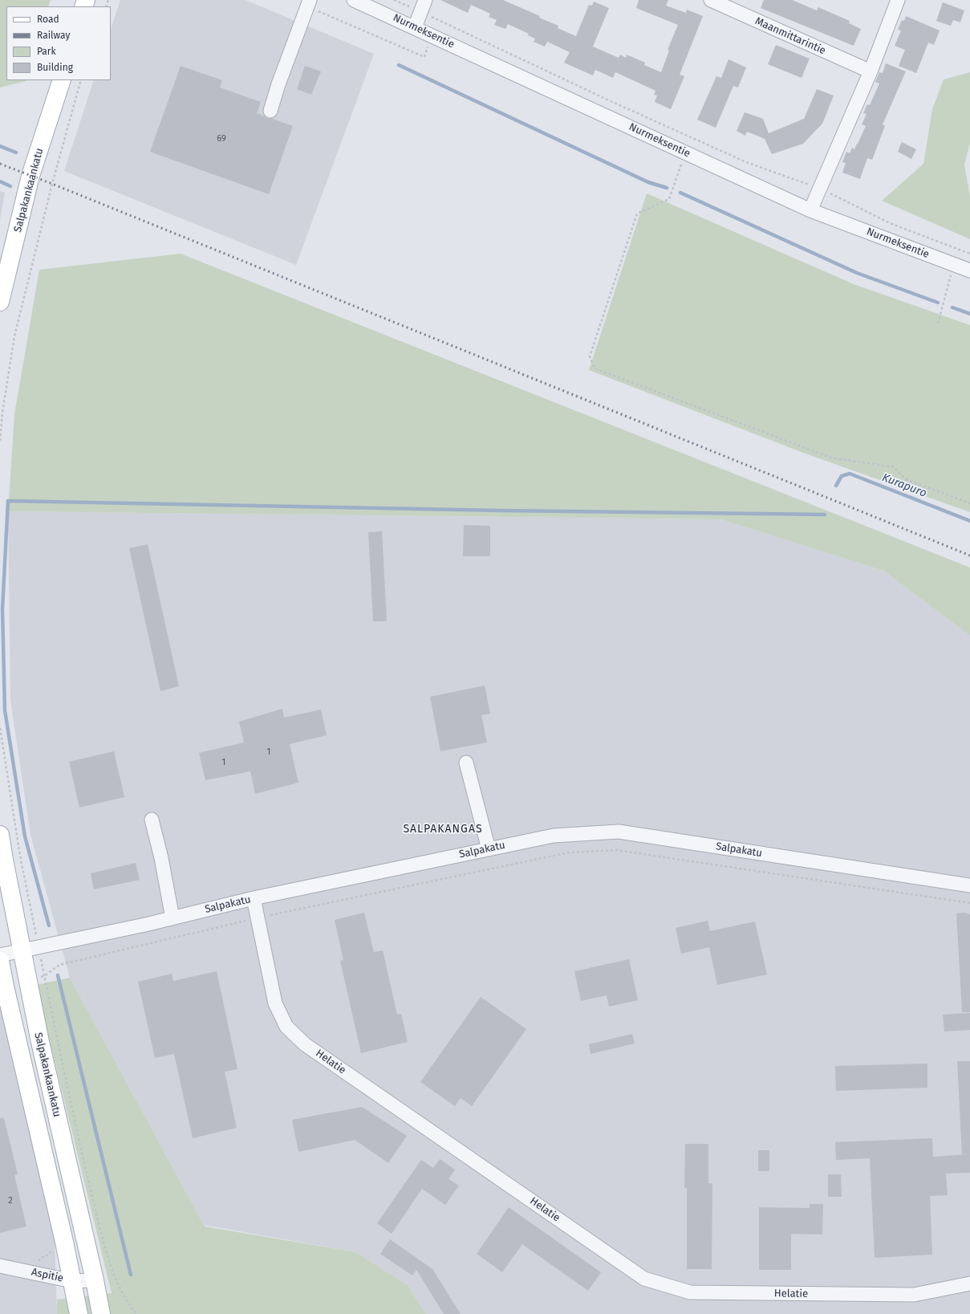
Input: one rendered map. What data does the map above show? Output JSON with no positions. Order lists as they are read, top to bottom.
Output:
{
  "streets": {
    "main road": ["Salpakankaankatu"],
    "street": [
      "Nurmeksentie",
      "Maanmittarintie",
      "Salpakatu",
      "Helatie",
      "Aspitie"
    ]
  },
  "crossings": [
    ["Salpakankaankatu", "Salpakatu"],
    ["Salpakankaankatu", "Aspitie"],
    ["Salpakatu", "Helatie"]
  ],
  "districts": ["SALPAKANGAS"],
  "water": ["Kurapuro"],
  "house_numbers": [
    "69",
    "1",
    "1",
    "2"
  ],
  "legend": [
    "Road",
    "Railway",
    "Park",
    "Building"
  ]
}
